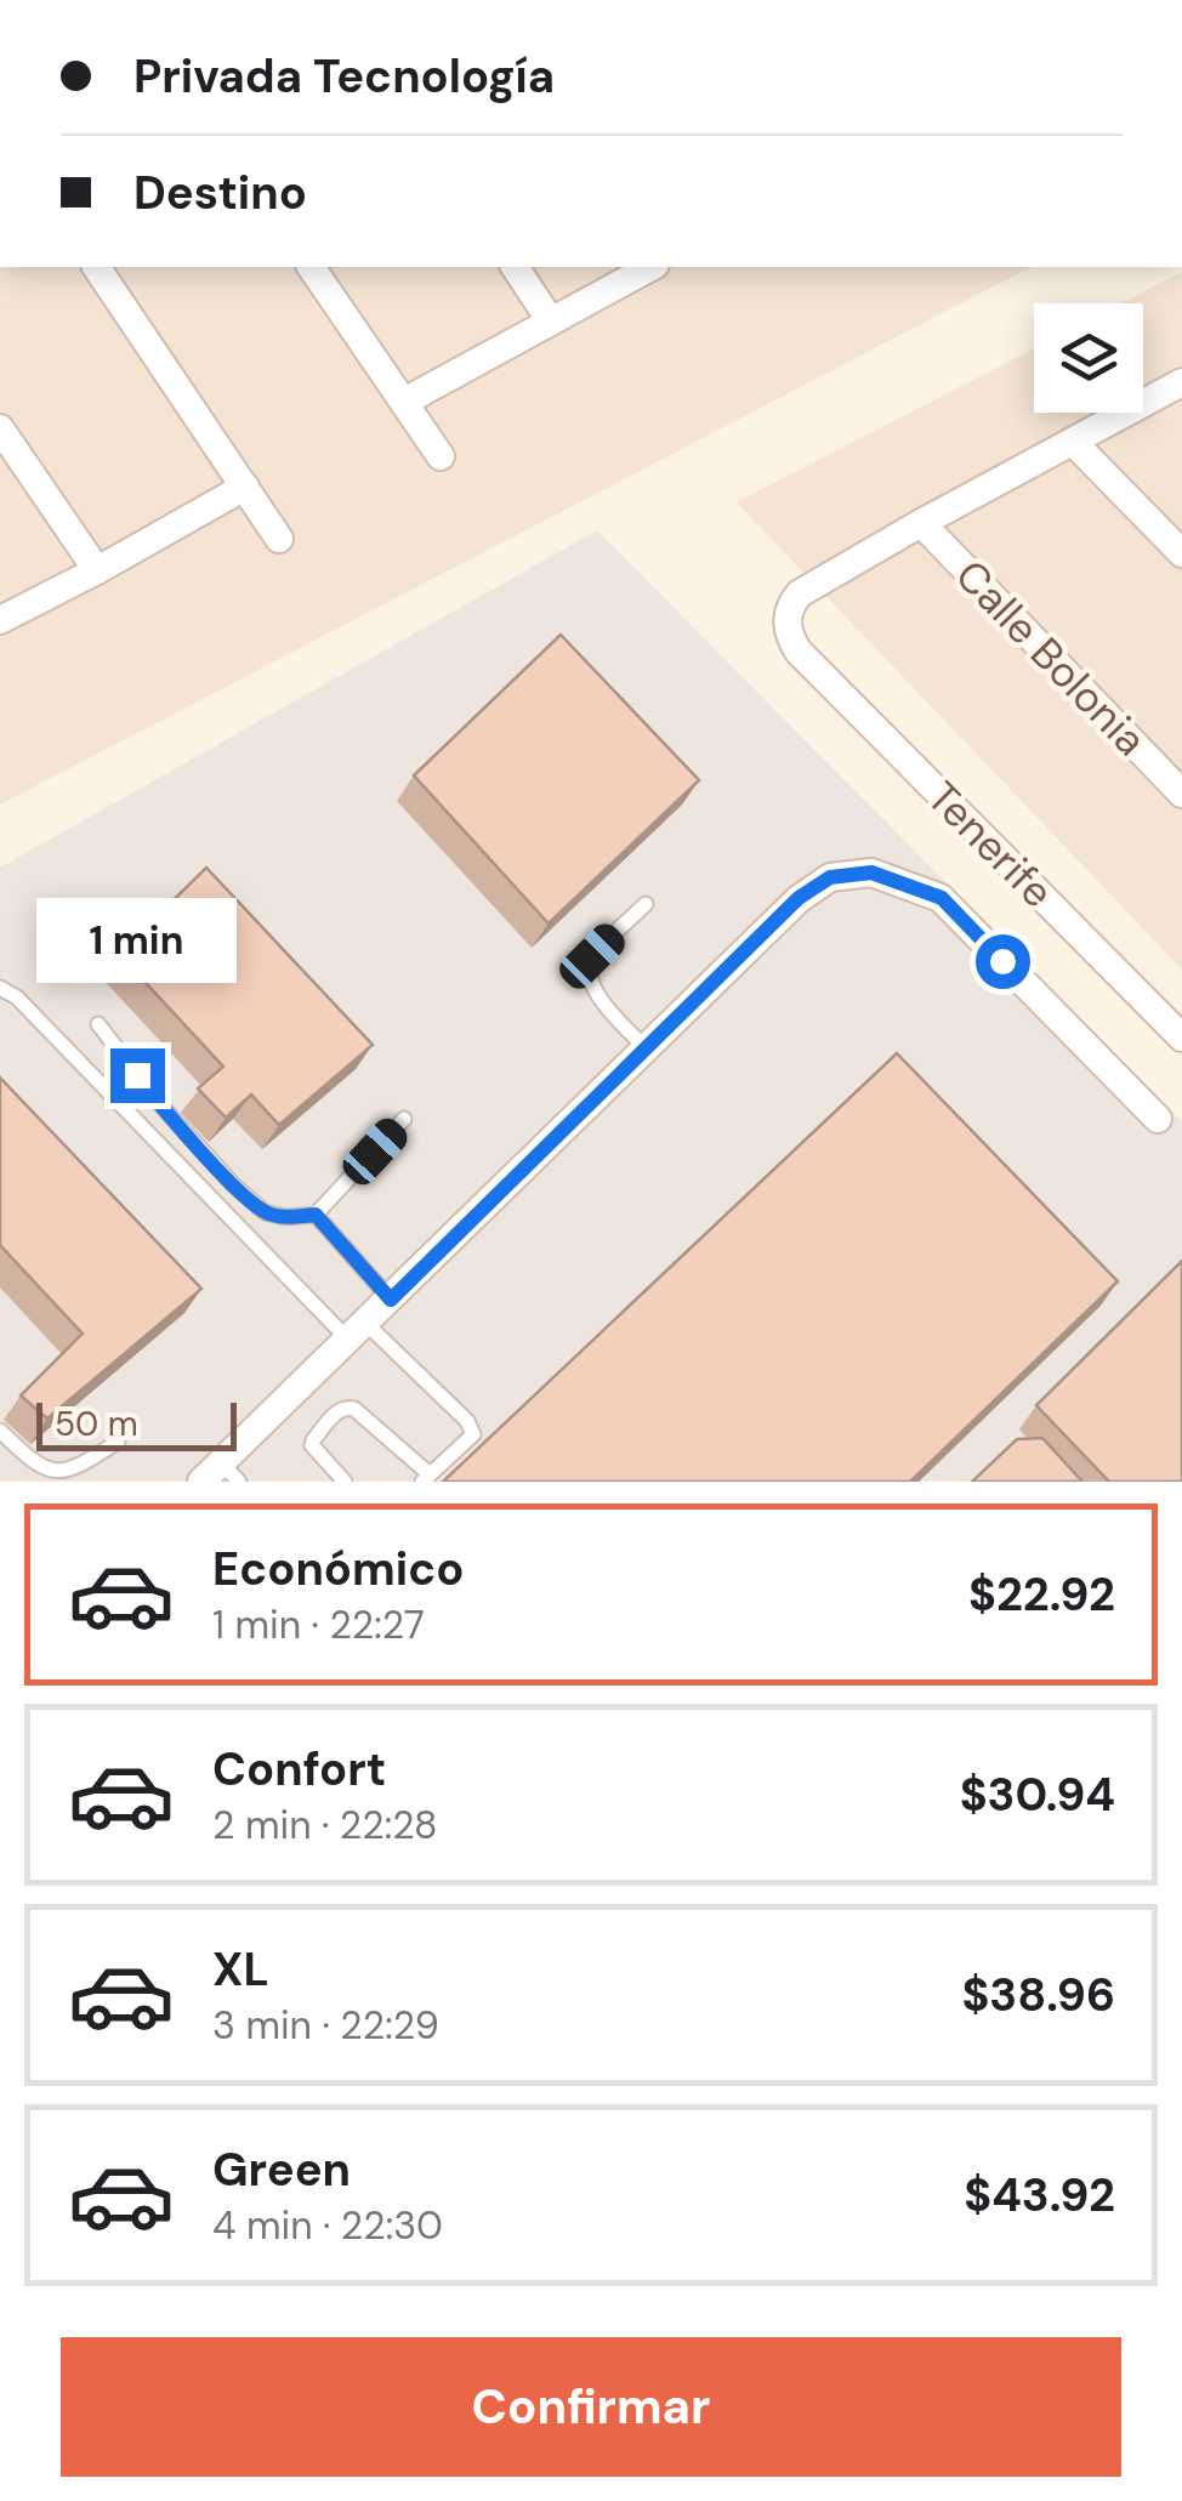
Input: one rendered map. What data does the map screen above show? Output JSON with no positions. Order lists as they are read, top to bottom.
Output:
{
  "streets": {
    "street": ["Calle Bolonia", "Tenerife"]
  },
  "crossings": [
    ["Calle Bolonia", "Tenerife"]
  ],
  "scale_bar": "50 m",
  "page": {
    "banner": ["Privada Tecnología", "Destino"],
    "bubble": "1 min",
    "scale": "50 m",
    "list": [
      {
        "name": "Económico",
        "note": "1 min · 22:27",
        "value": "$22.92"
      },
      {
        "name": "Confort",
        "note": "2 min · 22:28",
        "value": "$30.94"
      },
      {
        "name": "XL",
        "note": "3 min · 22:29",
        "value": "$38.96"
      },
      {
        "name": "Green",
        "note": "4 min · 22:30",
        "value": "$43.92"
      }
    ],
    "buttons": "Confirmar"
  }
}
